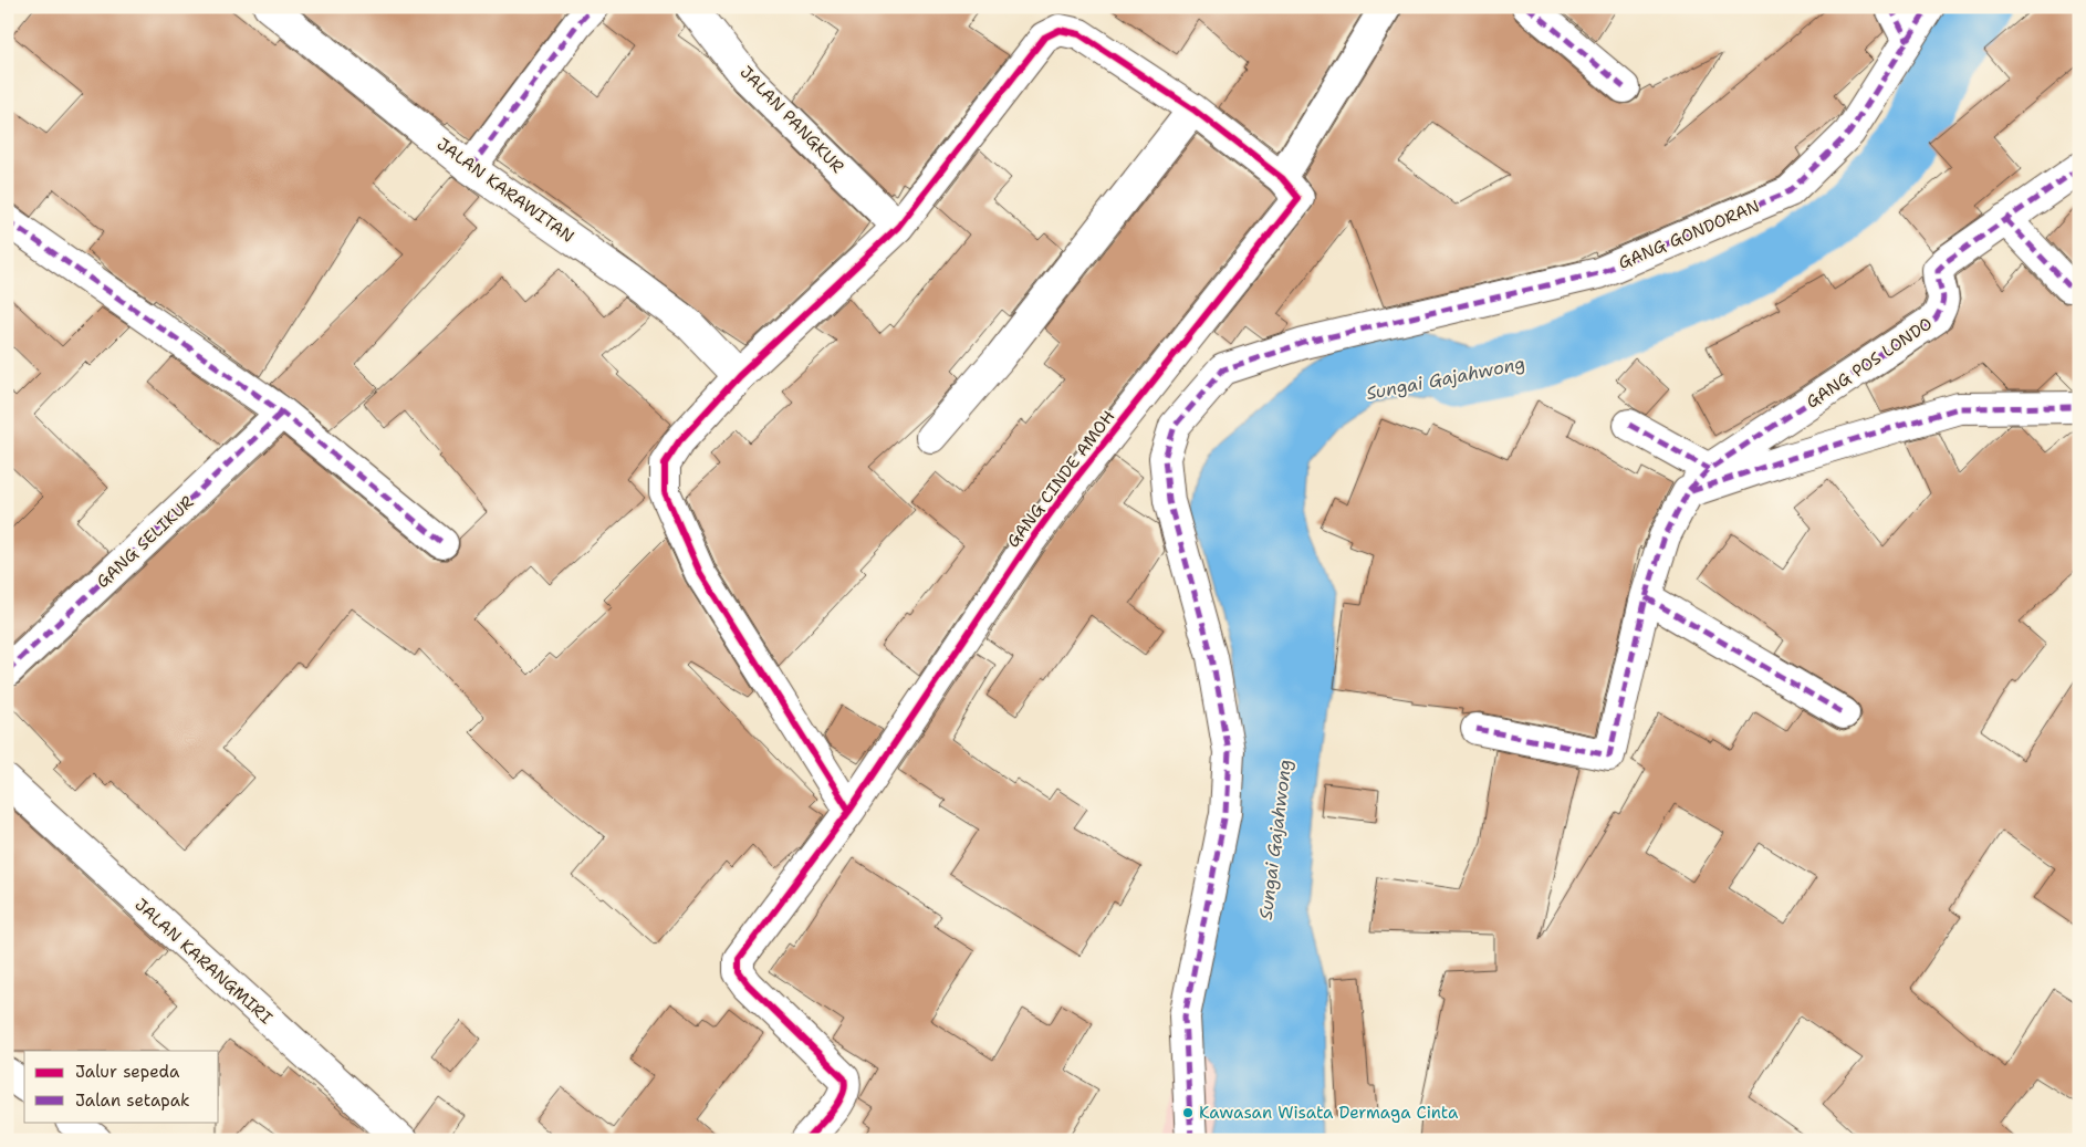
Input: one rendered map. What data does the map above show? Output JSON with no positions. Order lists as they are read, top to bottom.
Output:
{
  "streets": {
    "street": [
      "JALAN PANGKUR",
      "JALAN KARAWITAN",
      "GANG GONDORAN",
      "GANG POS LONDO",
      "GANG CINDE AMOH",
      "GANG SELIKUR",
      "JALAN KARANGMIRI"
    ]
  },
  "water": ["Sungai Gajahwong"],
  "places": ["Kawasan Wisata Dermaga Cinta"],
  "legend": ["Jalur sepeda", "Jalan setapak"]
}
